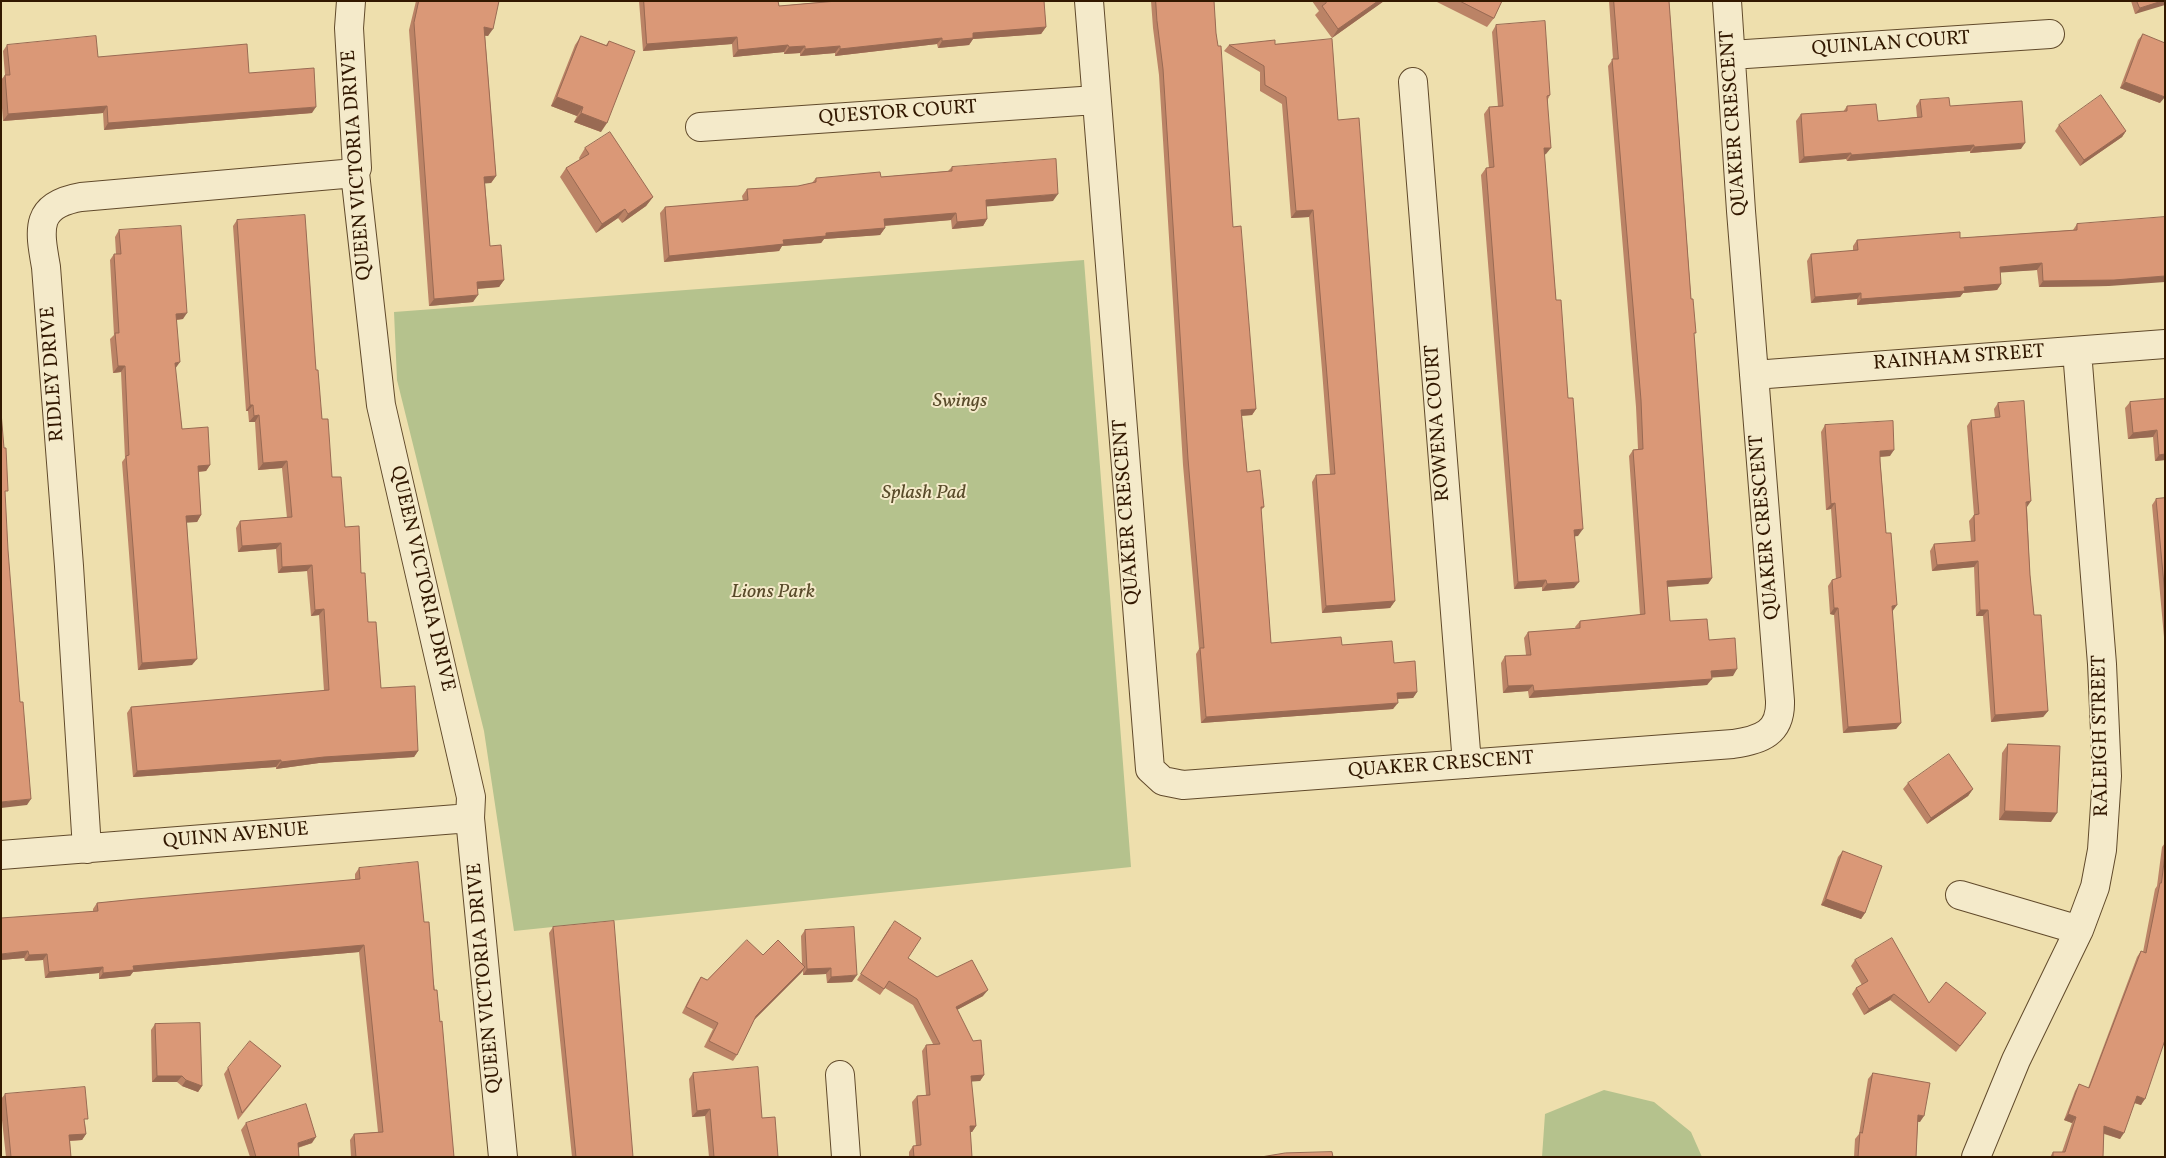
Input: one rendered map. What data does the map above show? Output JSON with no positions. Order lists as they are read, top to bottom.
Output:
{
  "streets": {
    "street": [
      "QUINLAN COURT",
      "QUESTOR COURT",
      "QUAKER CRESCENT",
      "QUEEN VICTORIA DRIVE",
      "RAINHAM STREET",
      "RIDLEY DRIVE",
      "ROWENA COURT",
      "RALEIGH STREET",
      "QUINN AVENUE"
    ]
  },
  "crossings": [
    ["QUINLAN COURT", "QUAKER CRESCENT"],
    ["QUESTOR COURT", "QUAKER CRESCENT"],
    ["QUAKER CRESCENT", "RAINHAM STREET"],
    ["QUAKER CRESCENT", "ROWENA COURT"],
    ["QUEEN VICTORIA DRIVE", "RIDLEY DRIVE"],
    ["QUEEN VICTORIA DRIVE", "QUINN AVENUE"],
    ["RAINHAM STREET", "RALEIGH STREET"],
    ["RIDLEY DRIVE", "QUINN AVENUE"]
  ],
  "parks": ["Swings", "Splash Pad", "Lions Park"]
}
